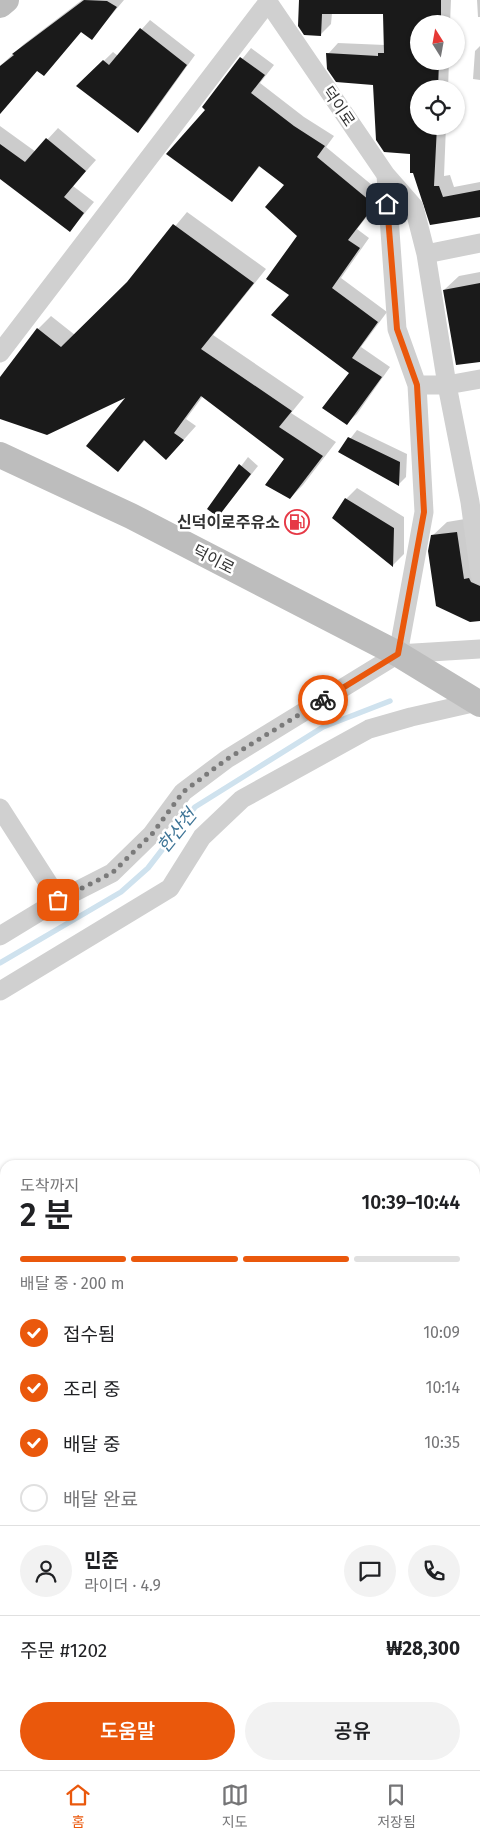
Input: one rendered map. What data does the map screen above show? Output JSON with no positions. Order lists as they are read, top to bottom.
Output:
{
  "streets": {
    "main road": ["덕이로"]
  },
  "water": ["한산천"],
  "places": {
    "fuel station": ["신덕이로주유소"]
  },
  "north": "top",
  "page": {
    "heading": ["2 분", "도착까지", "10:39–10:44"],
    "panel": [
      "민준",
      "라이더 · 4.9",
      "주문 #1202",
      "₩28,300"
    ],
    "bar": "배달 중 · 200 m",
    "list": [
      ["접수됨", "10:09"],
      ["조리 중", "10:14"],
      ["배달 중", "10:35"],
      "배달 완료"
    ],
    "buttons": ["도움말", "공유"],
    "tabs": ["홈", "지도", "저장됨"]
  }
}
